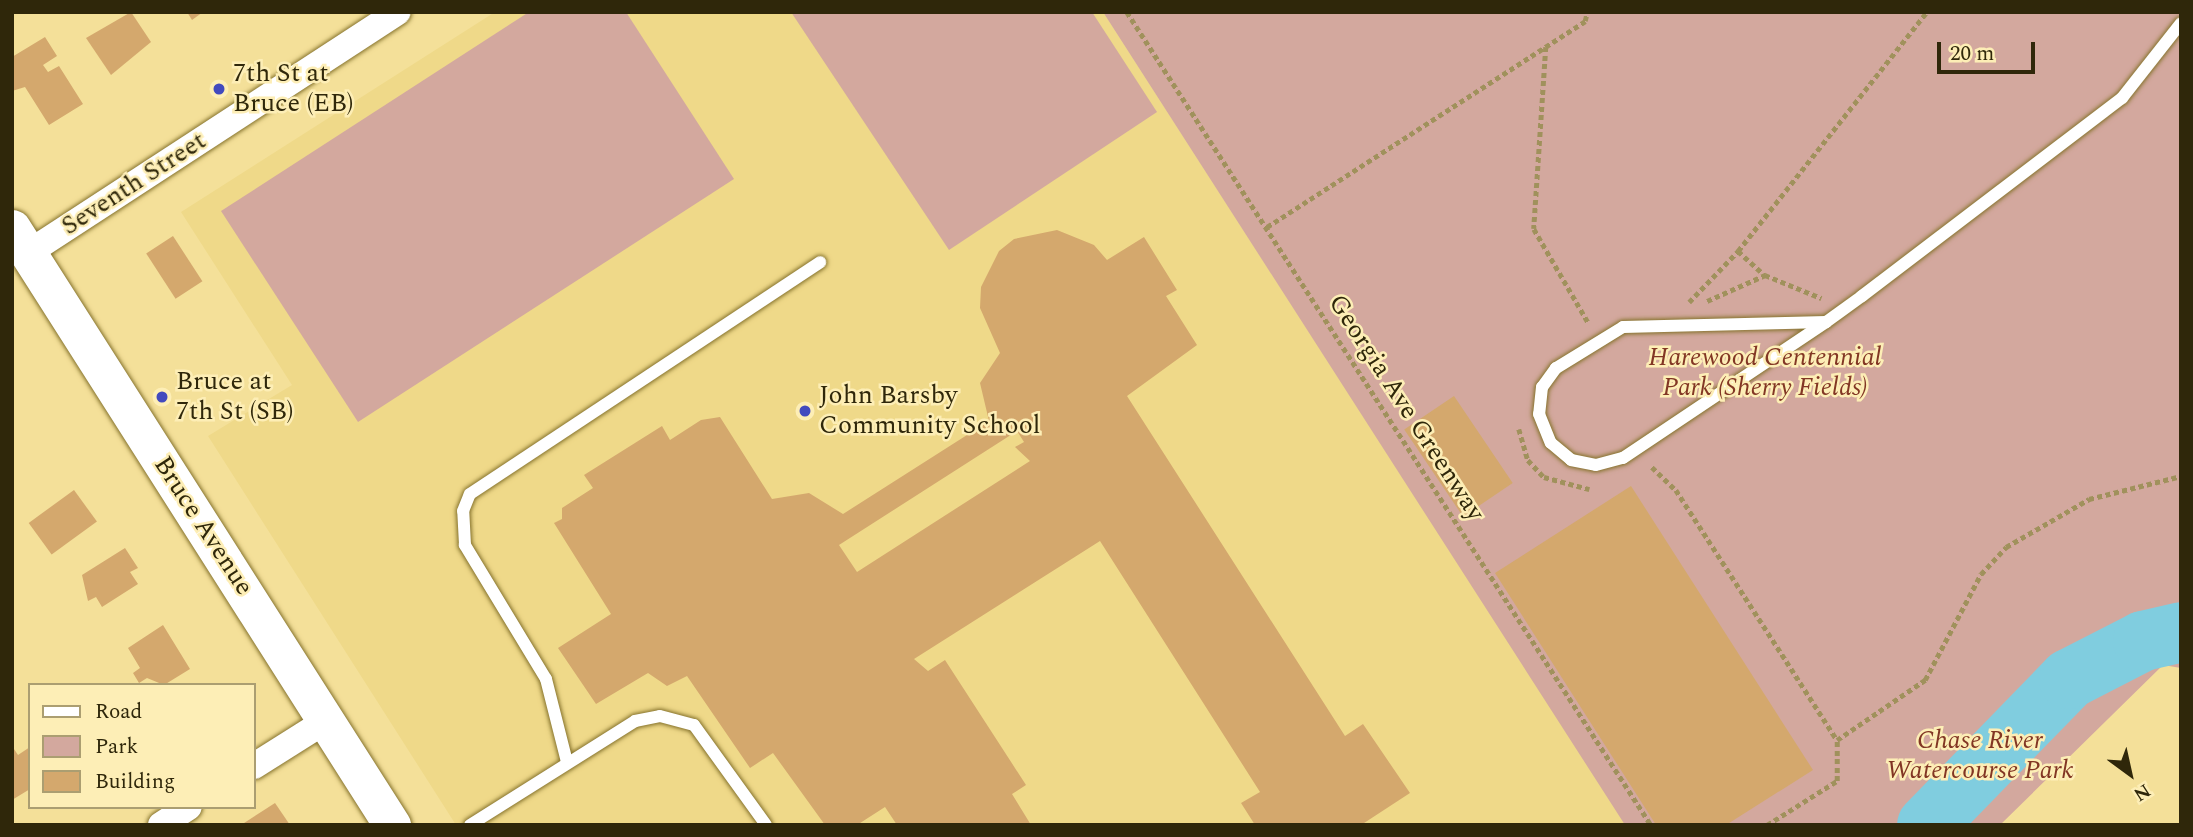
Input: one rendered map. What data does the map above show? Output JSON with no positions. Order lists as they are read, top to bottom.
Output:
{
  "streets": {
    "street": ["Seventh Street", "Bruce Avenue"],
    "path": ["Georgia Ave Greenway"]
  },
  "crossings": [
    ["Seventh Street", "Bruce Avenue"]
  ],
  "parks": ["Harewood Centennial Park (Sherry Fields)", "Chase River Watercourse Park"],
  "places": ["7th St at Bruce (EB)", "Bruce at 7th St (SB)", "John Barsby Community School"],
  "legend": ["Road", "Park", "Building"],
  "scale_bar": "20 m",
  "north": "bottom right"
}
